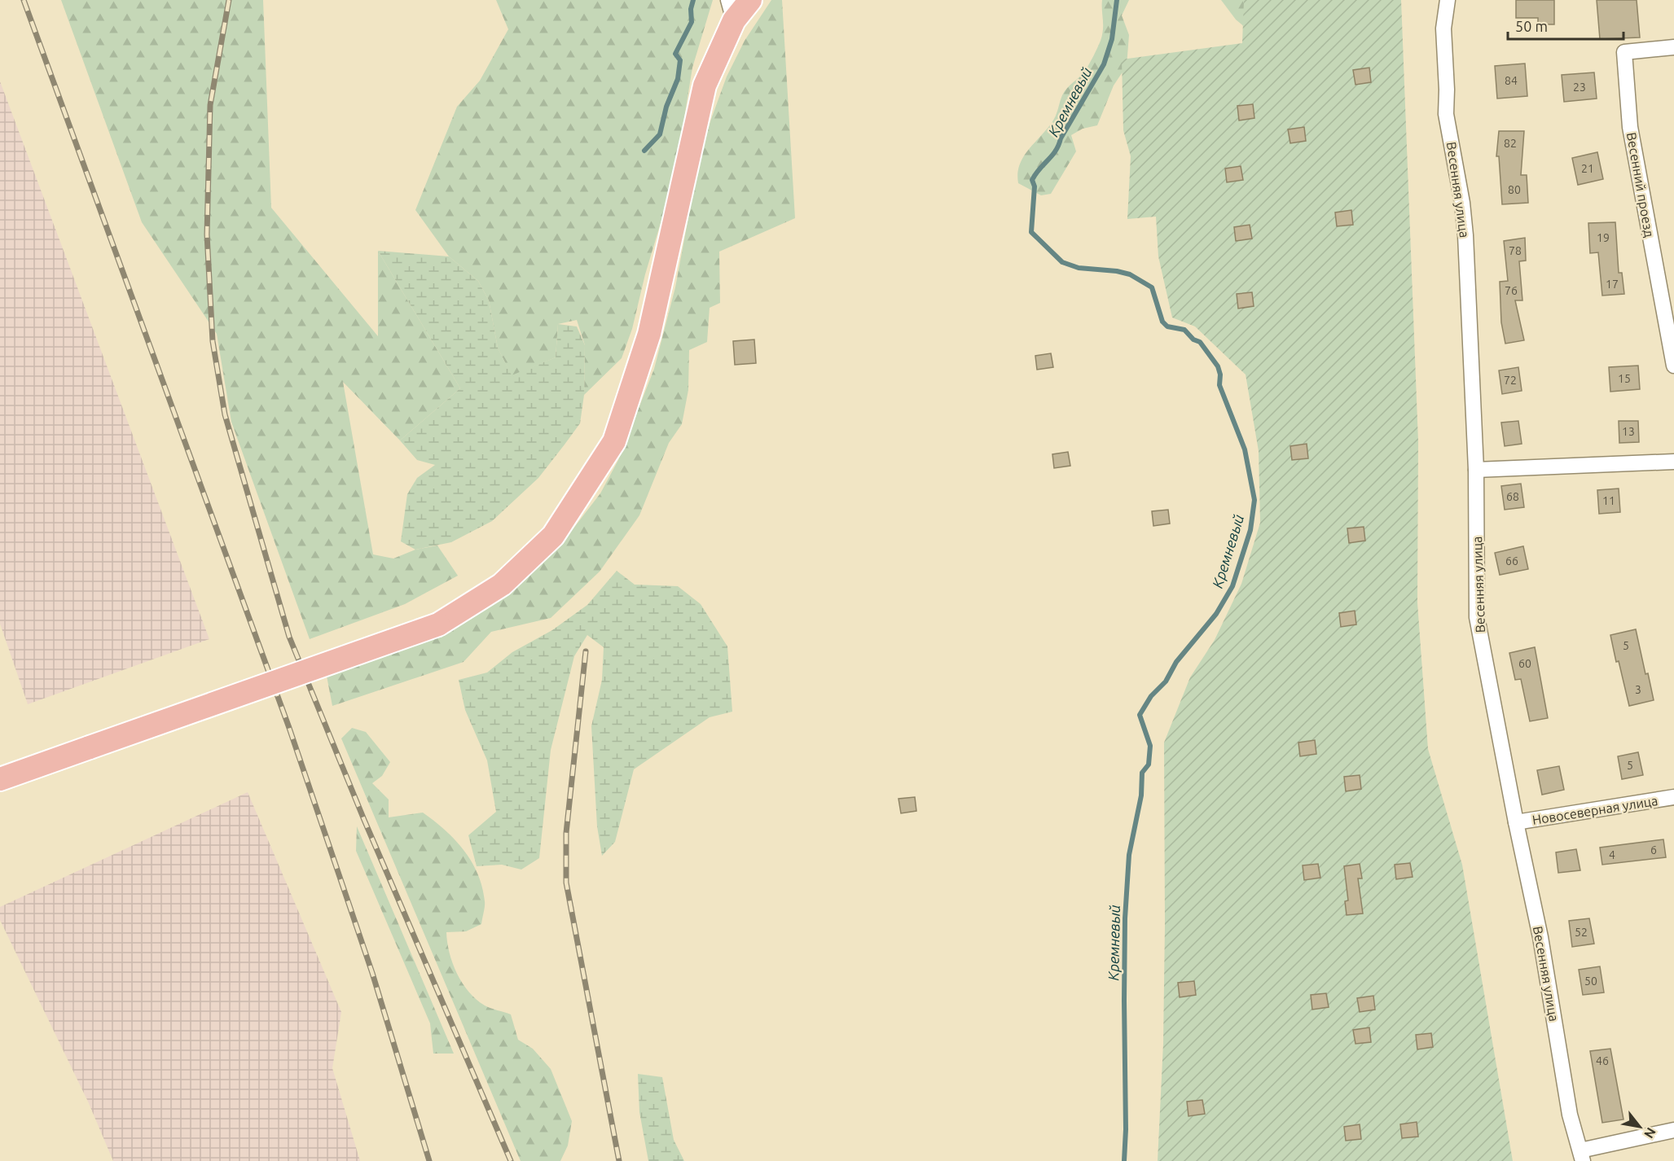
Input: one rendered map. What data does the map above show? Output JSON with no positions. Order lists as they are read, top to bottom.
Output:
{
  "streets": {
    "street": ["Весенний проезд", "Весенняя улица", "Новосеверная улица"]
  },
  "crossings": [
    ["Весенняя улица", "Новосеверная улица"]
  ],
  "water": ["Кремневый"],
  "house_numbers": [
    "84",
    "23",
    "82",
    "21",
    "80",
    "19",
    "78",
    "17",
    "76",
    "15",
    "72",
    "13",
    "68",
    "11",
    "66",
    "5",
    "60",
    "3",
    "5",
    "6",
    "4",
    "52",
    "50",
    "46"
  ],
  "scale_bar": "50 m",
  "north": "bottom right"
}
